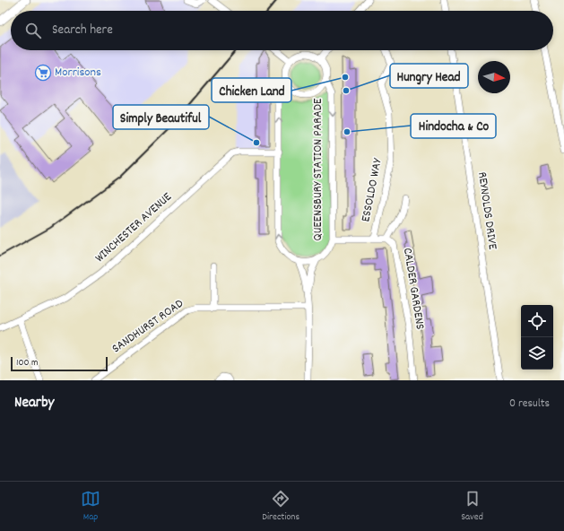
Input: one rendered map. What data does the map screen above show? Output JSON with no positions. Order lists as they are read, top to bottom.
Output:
{
  "streets": {
    "street": [
      "QUEENSBURY STATION PARADE",
      "ESSOLDO WAY",
      "REYNOLDS DRIVE",
      "WINCHESTER AVENUE",
      "CALDER GARDENS",
      "SANDHURST ROAD"
    ]
  },
  "crossings": [
    ["QUEENSBURY STATION PARADE", "CALDER GARDENS"],
    ["ESSOLDO WAY", "CALDER GARDENS"]
  ],
  "places": {
    "supermarket": ["Morrisons"],
    "other": [
      "Chicken Land",
      "Hungry Head",
      "Hindocha & Co",
      "Simply Beautiful"
    ]
  },
  "scale_bar": "100 m",
  "north": "right",
  "page": {
    "search": "Search here",
    "scale": "100 m",
    "heading": ["Nearby", "0 results"],
    "nav": ["Map", "Directions", "Saved"]
  }
}
